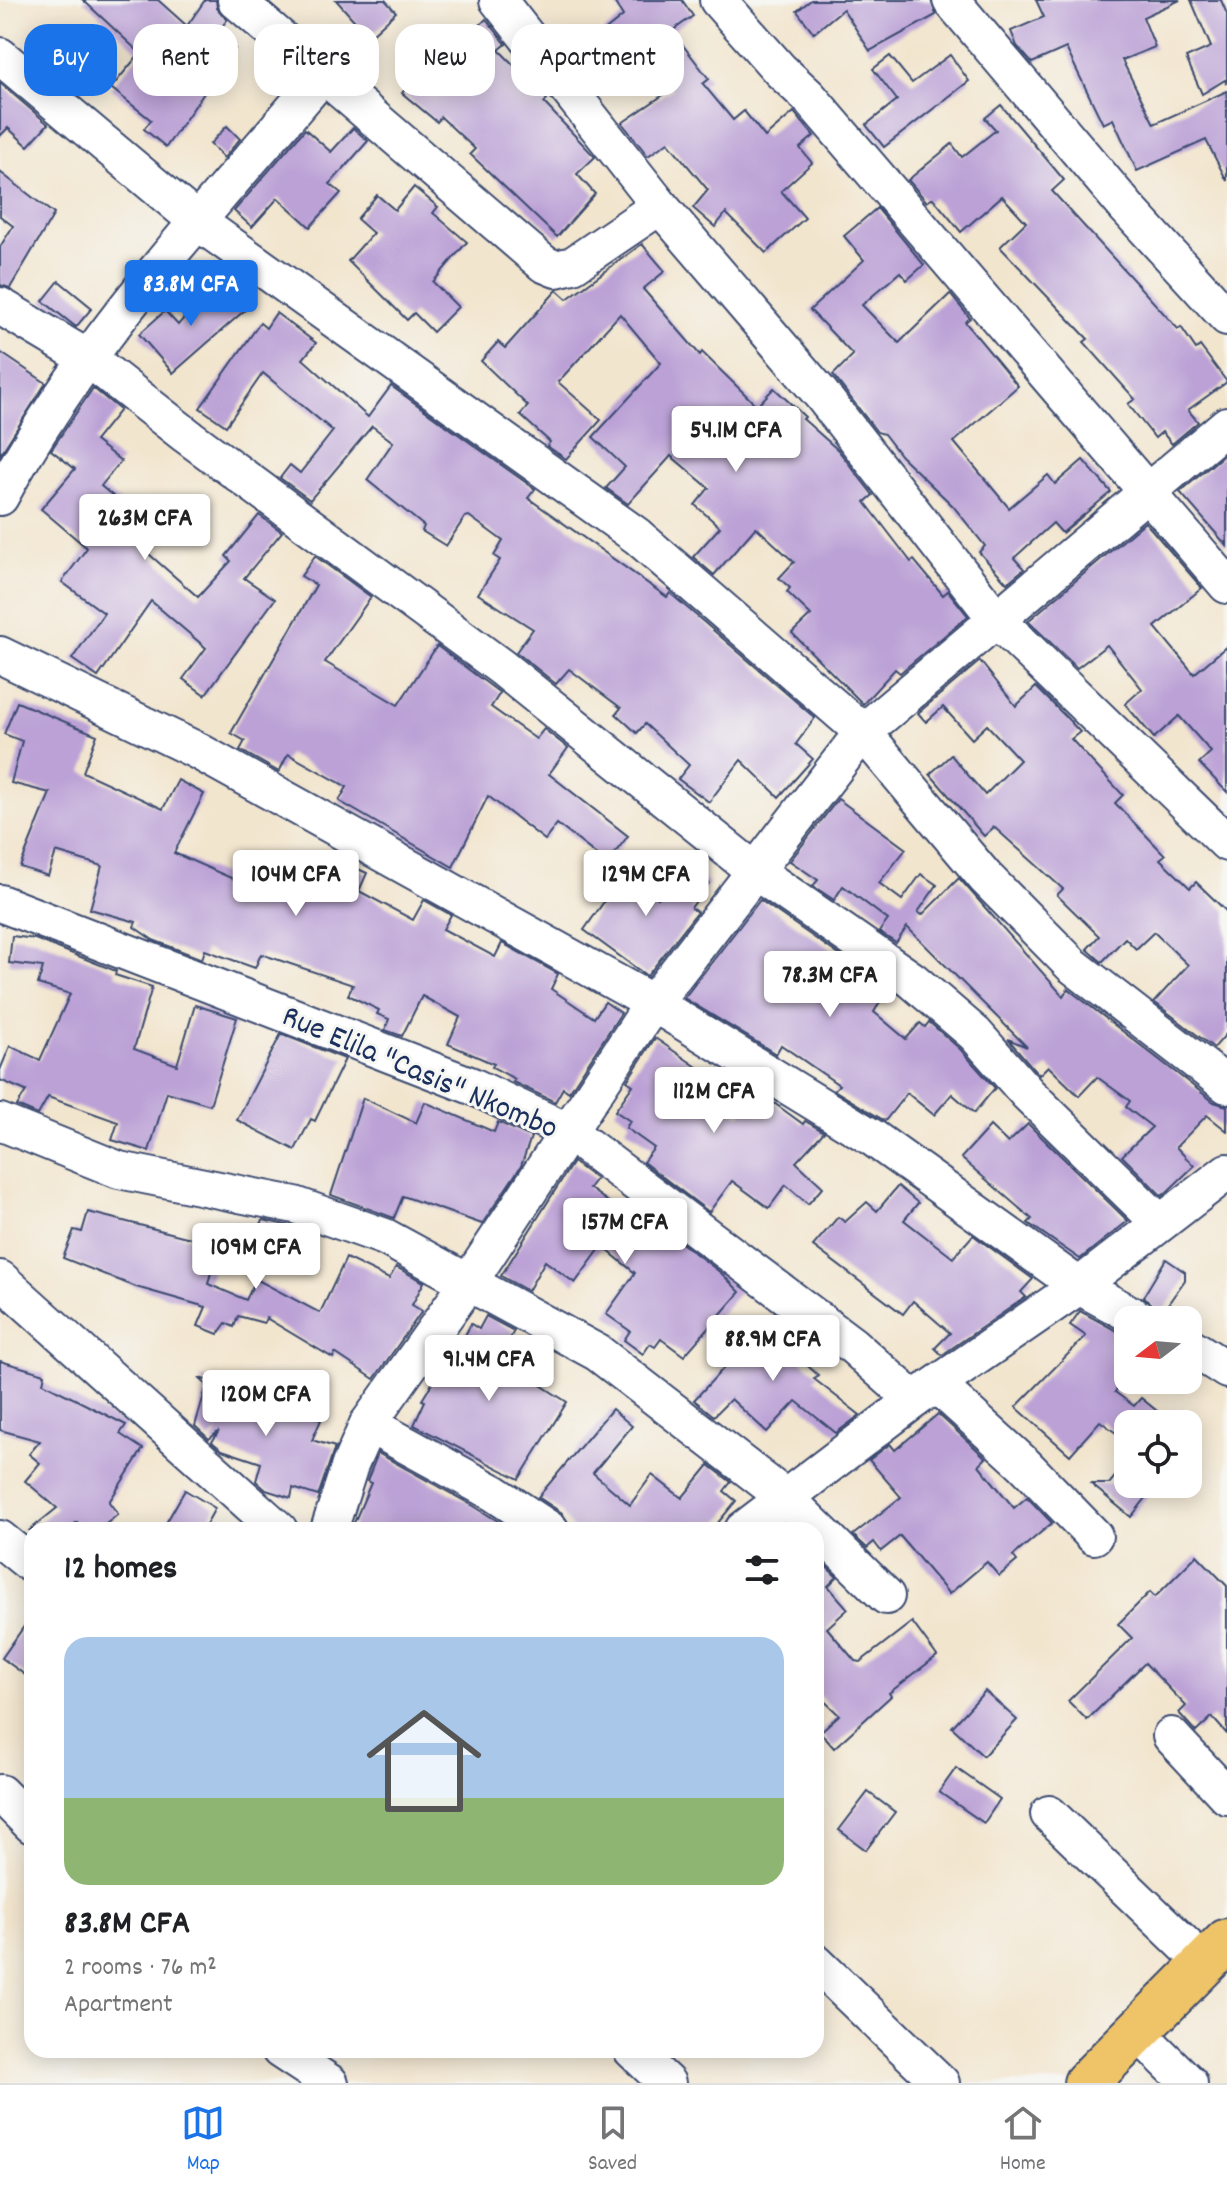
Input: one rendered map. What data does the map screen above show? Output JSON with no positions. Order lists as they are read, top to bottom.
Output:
{
  "streets": {
    "street": ["Rue Elila \"Casis\" Nkombo"]
  },
  "north": "left",
  "page": {
    "chip": [
      "Buy",
      "Rent",
      "Filters",
      "New",
      "Apartment"
    ],
    "price": [
      "83.8M CFA",
      "54.1M CFA",
      "263M CFA",
      "104M CFA",
      "129M CFA",
      "78.3M CFA",
      "112M CFA",
      "157M CFA",
      "109M CFA",
      "88.9M CFA",
      "91.4M CFA",
      "120M CFA"
    ],
    "heading": "12 homes",
    "list": [
      {
        "name": "83.8M CFA",
        "note": "2 rooms · 76 m² · Apartment"
      }
    ],
    "tabs": ["Map", "Saved", "Home"]
  }
}
